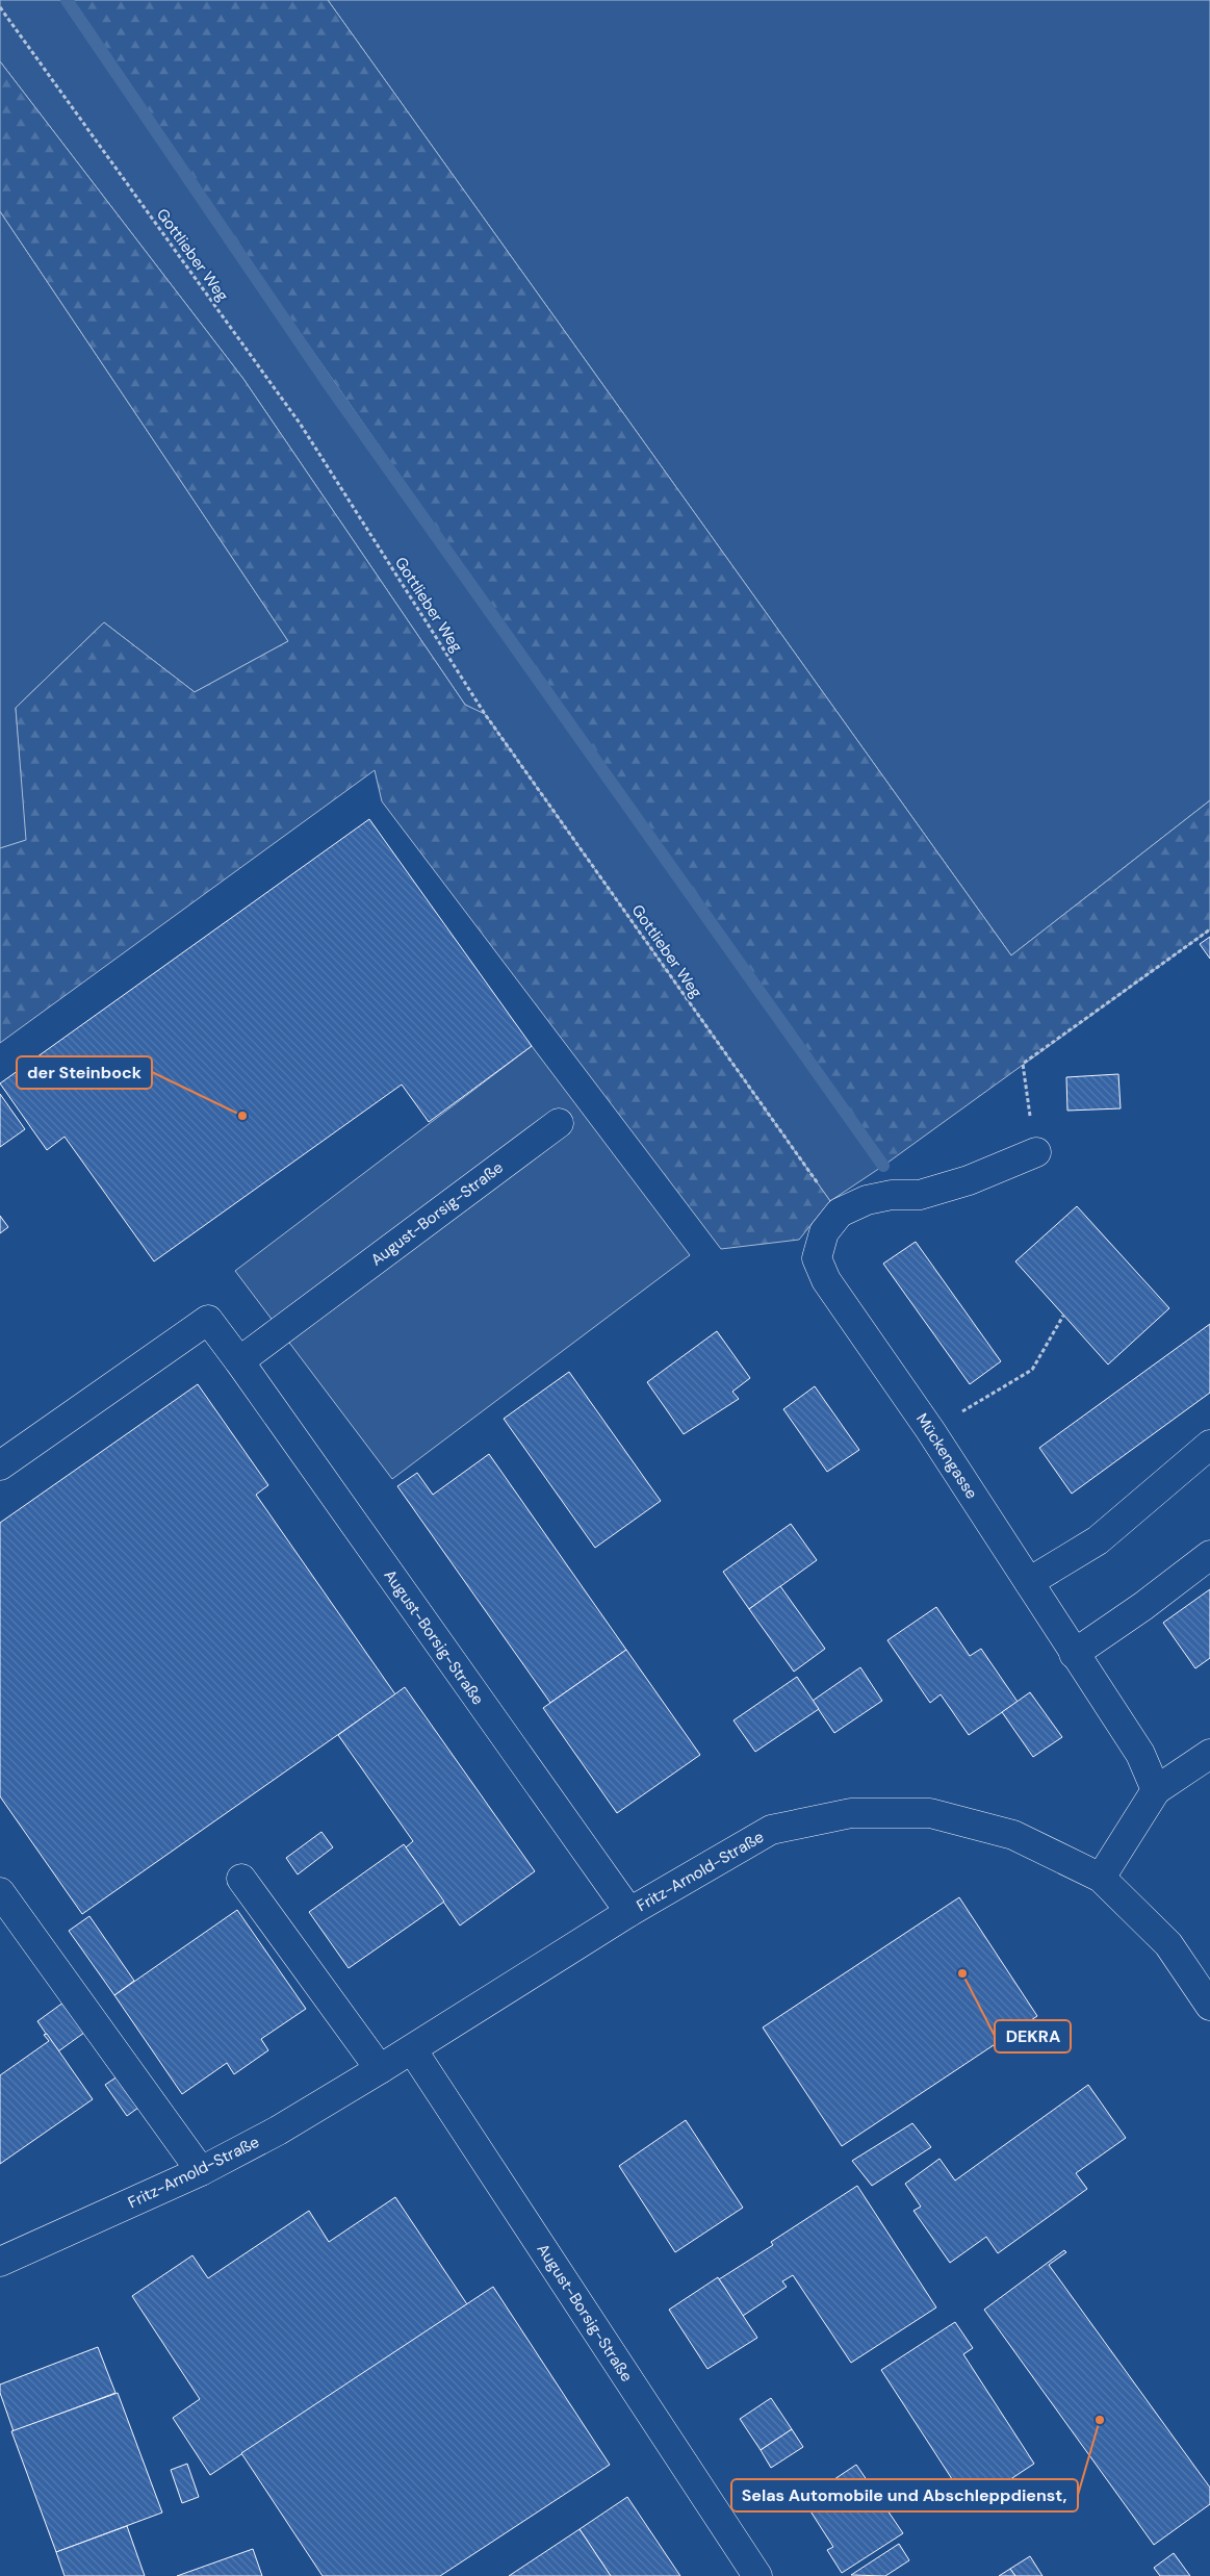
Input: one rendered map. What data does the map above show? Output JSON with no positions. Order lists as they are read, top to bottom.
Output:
{
  "streets": {
    "street": ["August-Borsig-Straße", "Mückengasse", "Fritz-Arnold-Straße"],
    "path": ["Gottlieber Weg"]
  },
  "crossings": [
    ["Gottlieber Weg", "Mückengasse"],
    ["August-Borsig-Straße", "Fritz-Arnold-Straße"]
  ],
  "places": ["der Steinbock", "DEKRA", "Selas Automobile und Abschleppdienst,"]
}
